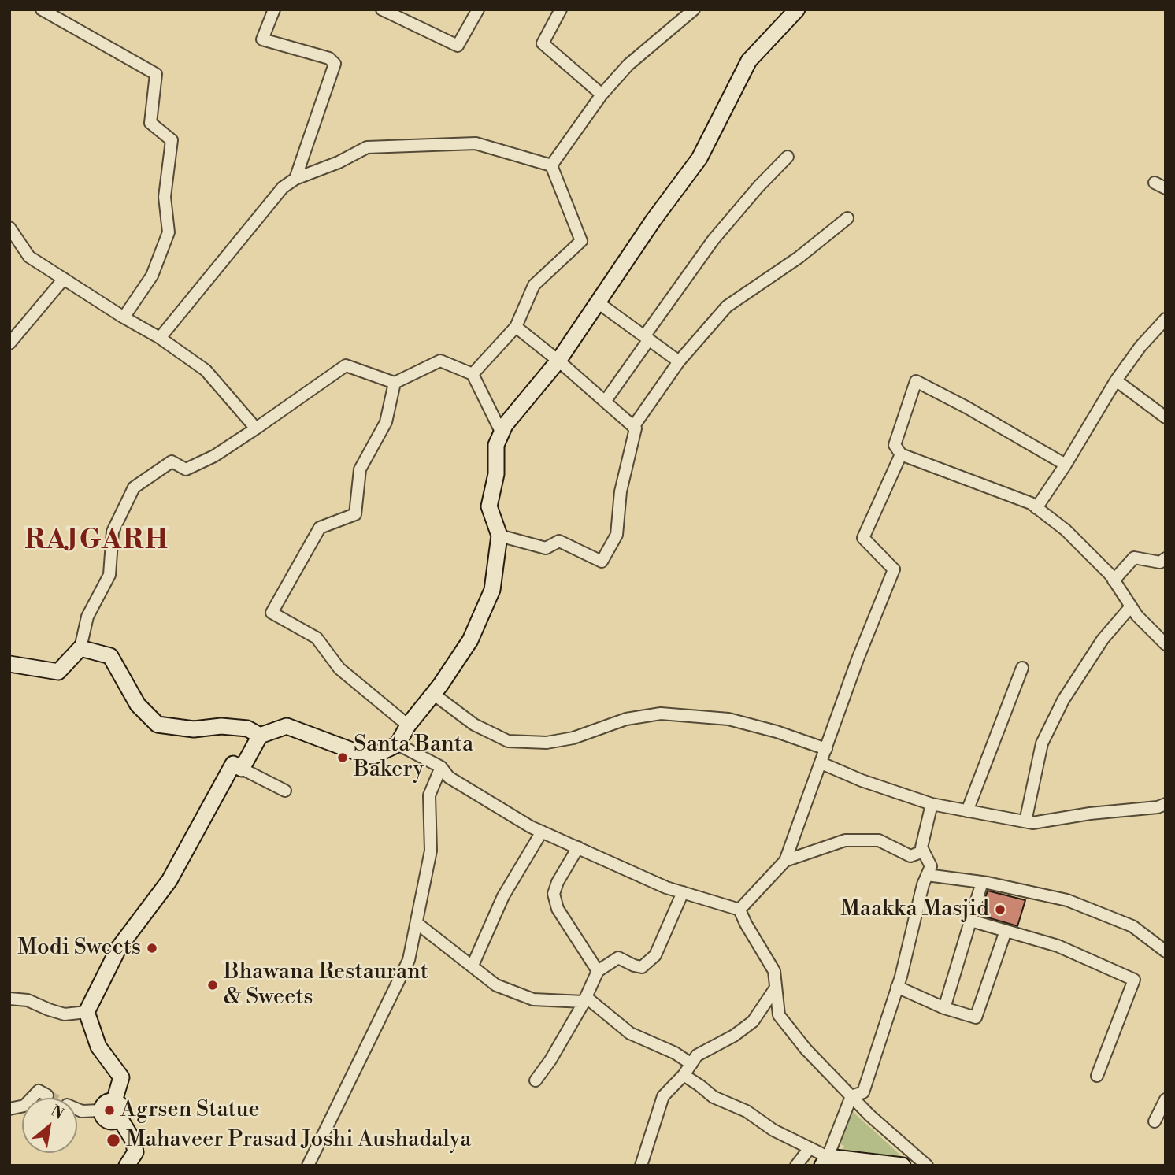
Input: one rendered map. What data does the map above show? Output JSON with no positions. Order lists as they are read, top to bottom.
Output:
{
  "districts": ["RAJGARH"],
  "places": [
    "Santa Banta Bakery",
    "Maakka Masjid",
    "Modi Sweets",
    "Bhawana Restaurant & Sweets",
    "Agrsen Statue",
    "Mahaveer Prasad Joshi Aushadalya"
  ],
  "north": "top right"
}
